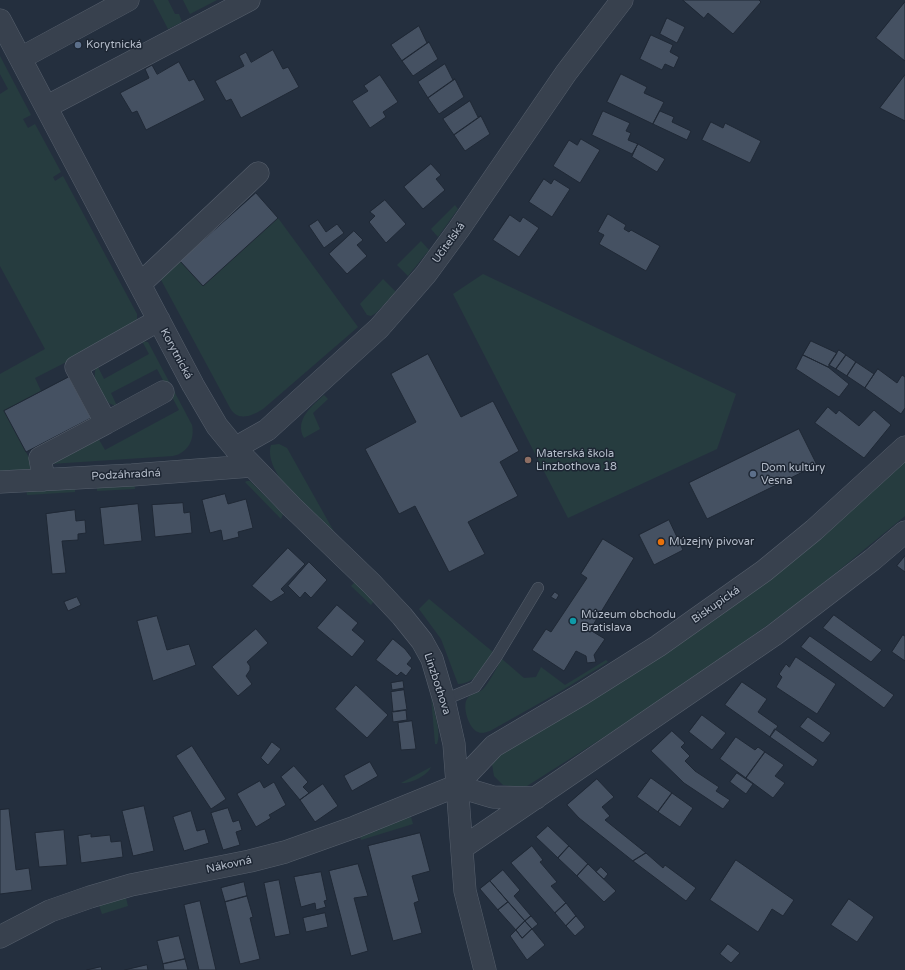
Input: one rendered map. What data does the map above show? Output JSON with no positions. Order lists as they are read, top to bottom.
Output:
{
  "streets": {
    "street": [
      "Učiteľská",
      "Korytnická",
      "Podzáhradná",
      "Biskupická",
      "Linzbothova",
      "Nákovná"
    ]
  },
  "crossings": [
    ["Učiteľská", "Korytnická"],
    ["Učiteľská", "Linzbothova"],
    ["Korytnická", "Linzbothova"],
    ["Podzáhradná", "Linzbothova"],
    ["Biskupická", "Linzbothova"],
    ["Biskupická", "Nákovná"],
    ["Linzbothova", "Nákovná"]
  ],
  "places": [
    "Korytnická",
    "Materská škola Linzbothova 18",
    "Dom kultúry Vesna",
    "Múzejný pivovar",
    "Múzeum obchodu Bratislava"
  ]
}
